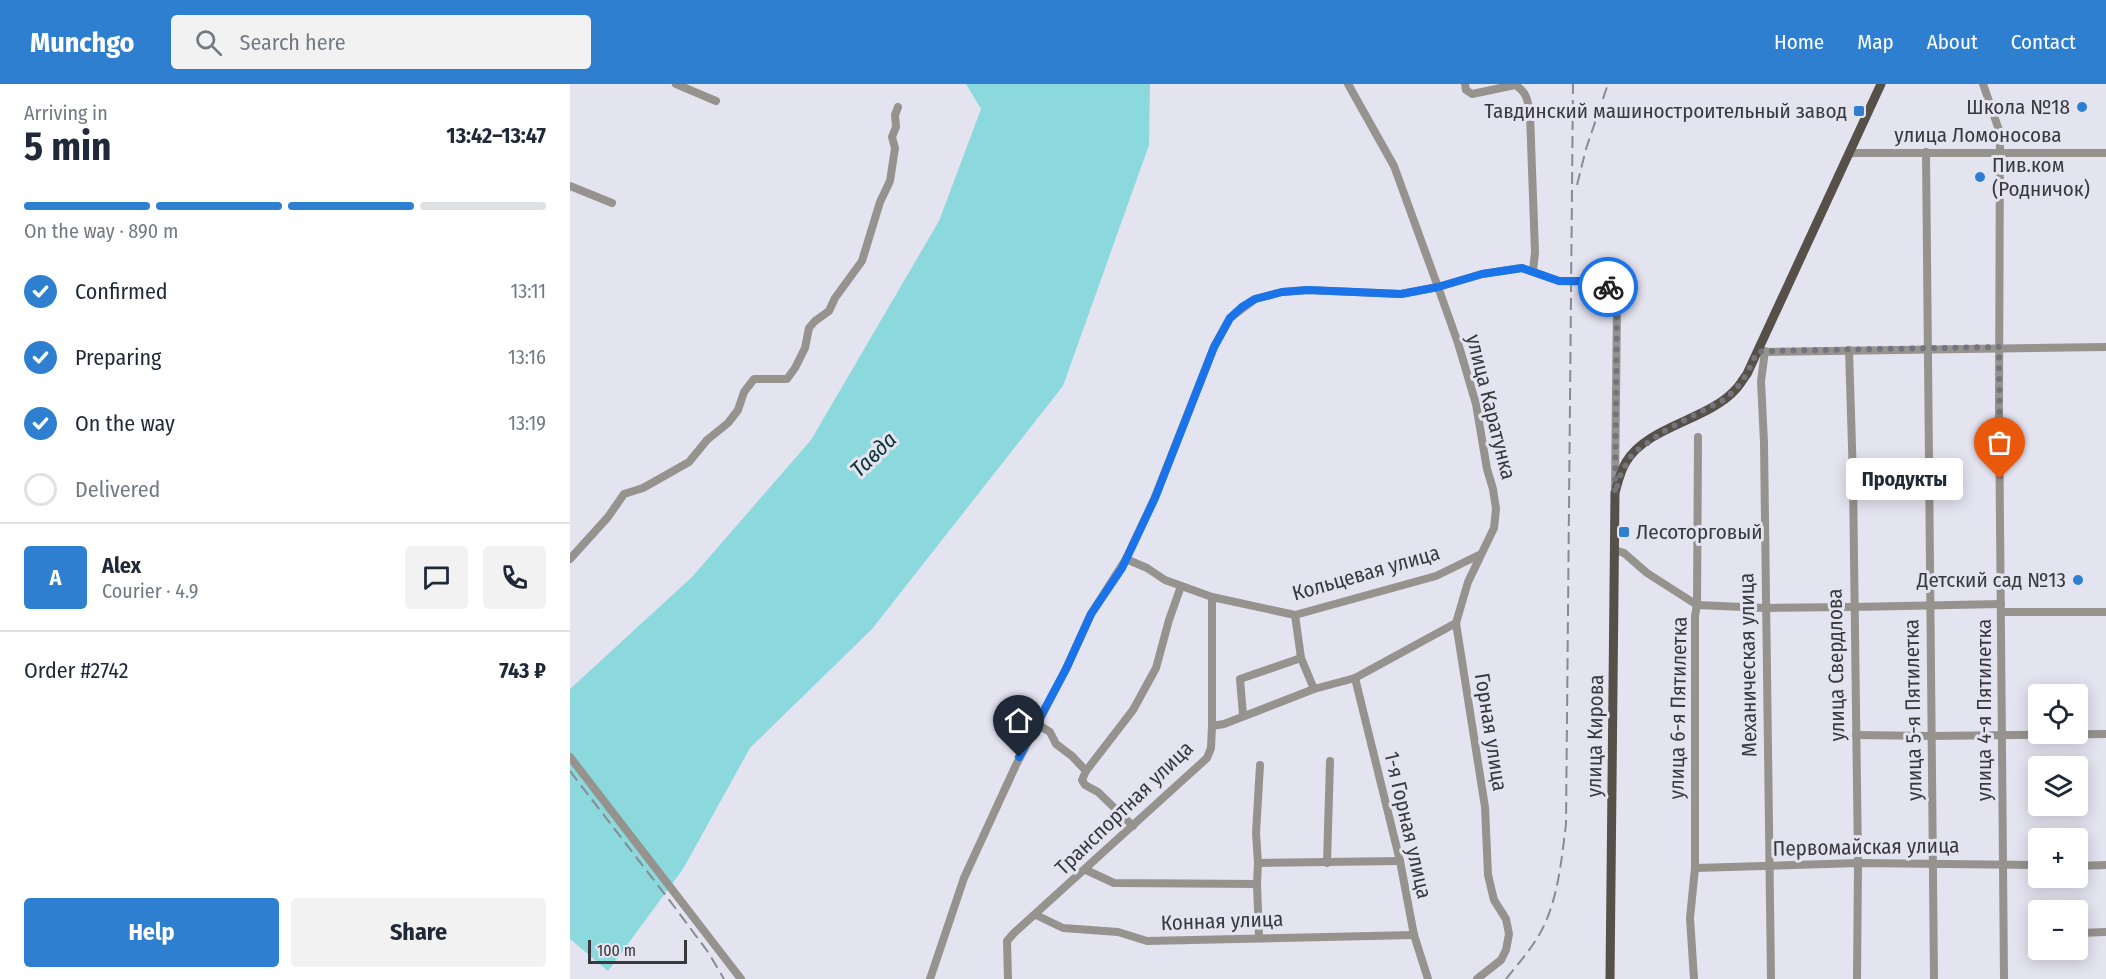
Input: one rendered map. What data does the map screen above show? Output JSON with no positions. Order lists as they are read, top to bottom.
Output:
{
  "streets": {
    "main road": ["Механическая улица", "улица Кирова"],
    "street": [
      "улица Ломоносова",
      "улица Каратунка",
      "Кольцевая улица",
      "улица Свердлова",
      "улица 6-я Пятилетка",
      "улица 5-я Пятилетка",
      "улица 4-я Пятилетка",
      "Горная улица",
      "Транспортная улица",
      "1-я Горная улица",
      "Первомайская улица",
      "Конная улица"
    ]
  },
  "crossings": [
    ["улица Ломоносова", "Механическая улица"],
    ["улица Ломоносова", "улица 5-я Пятилетка"],
    ["улица Ломоносова", "улица 4-я Пятилетка"],
    ["улица Каратунка", "Горная улица"],
    ["Кольцевая улица", "Горная улица"],
    ["Механическая улица", "улица Кирова"],
    ["Механическая улица", "Первомайская улица"],
    ["улица Свердлова", "Первомайская улица"],
    ["улица 6-я Пятилетка", "Первомайская улица"],
    ["улица 5-я Пятилетка", "Первомайская улица"],
    ["улица 4-я Пятилетка", "Первомайская улица"],
    ["Горная улица", "Транспортная улица"],
    ["Транспортная улица", "1-я Горная улица"],
    ["Транспортная улица", "Конная улица"],
    ["1-я Горная улица", "Конная улица"]
  ],
  "water": ["Тавда"],
  "places": {
    "other": [
      "Школа №18",
      "Пив.ком (Родничок)",
      "Продукты",
      "Детский сад №13"
    ],
    "transit": ["Тавдинский машиностроительный завод", "Лесоторговый"]
  },
  "scale_bar": "100 m",
  "page": {
    "header": "Munchgo",
    "search": "Search here",
    "nav": [
      "Home",
      "Map",
      "About",
      "Contact"
    ],
    "heading": ["5 min", "Arriving in", "13:42–13:47"],
    "panel": [
      "Alex",
      "Courier · 4.9",
      "Order #2742",
      "743 ₽"
    ],
    "bar": "On the way · 890 m",
    "list": [
      ["Confirmed", "13:11"],
      ["Preparing", "13:16"],
      ["On the way", "13:19"],
      "Delivered"
    ],
    "bubble": "Продукты",
    "round": "A",
    "map_buttons": ["+", "−"],
    "buttons": ["Help", "Share"],
    "scale": "100 m"
  }
}
